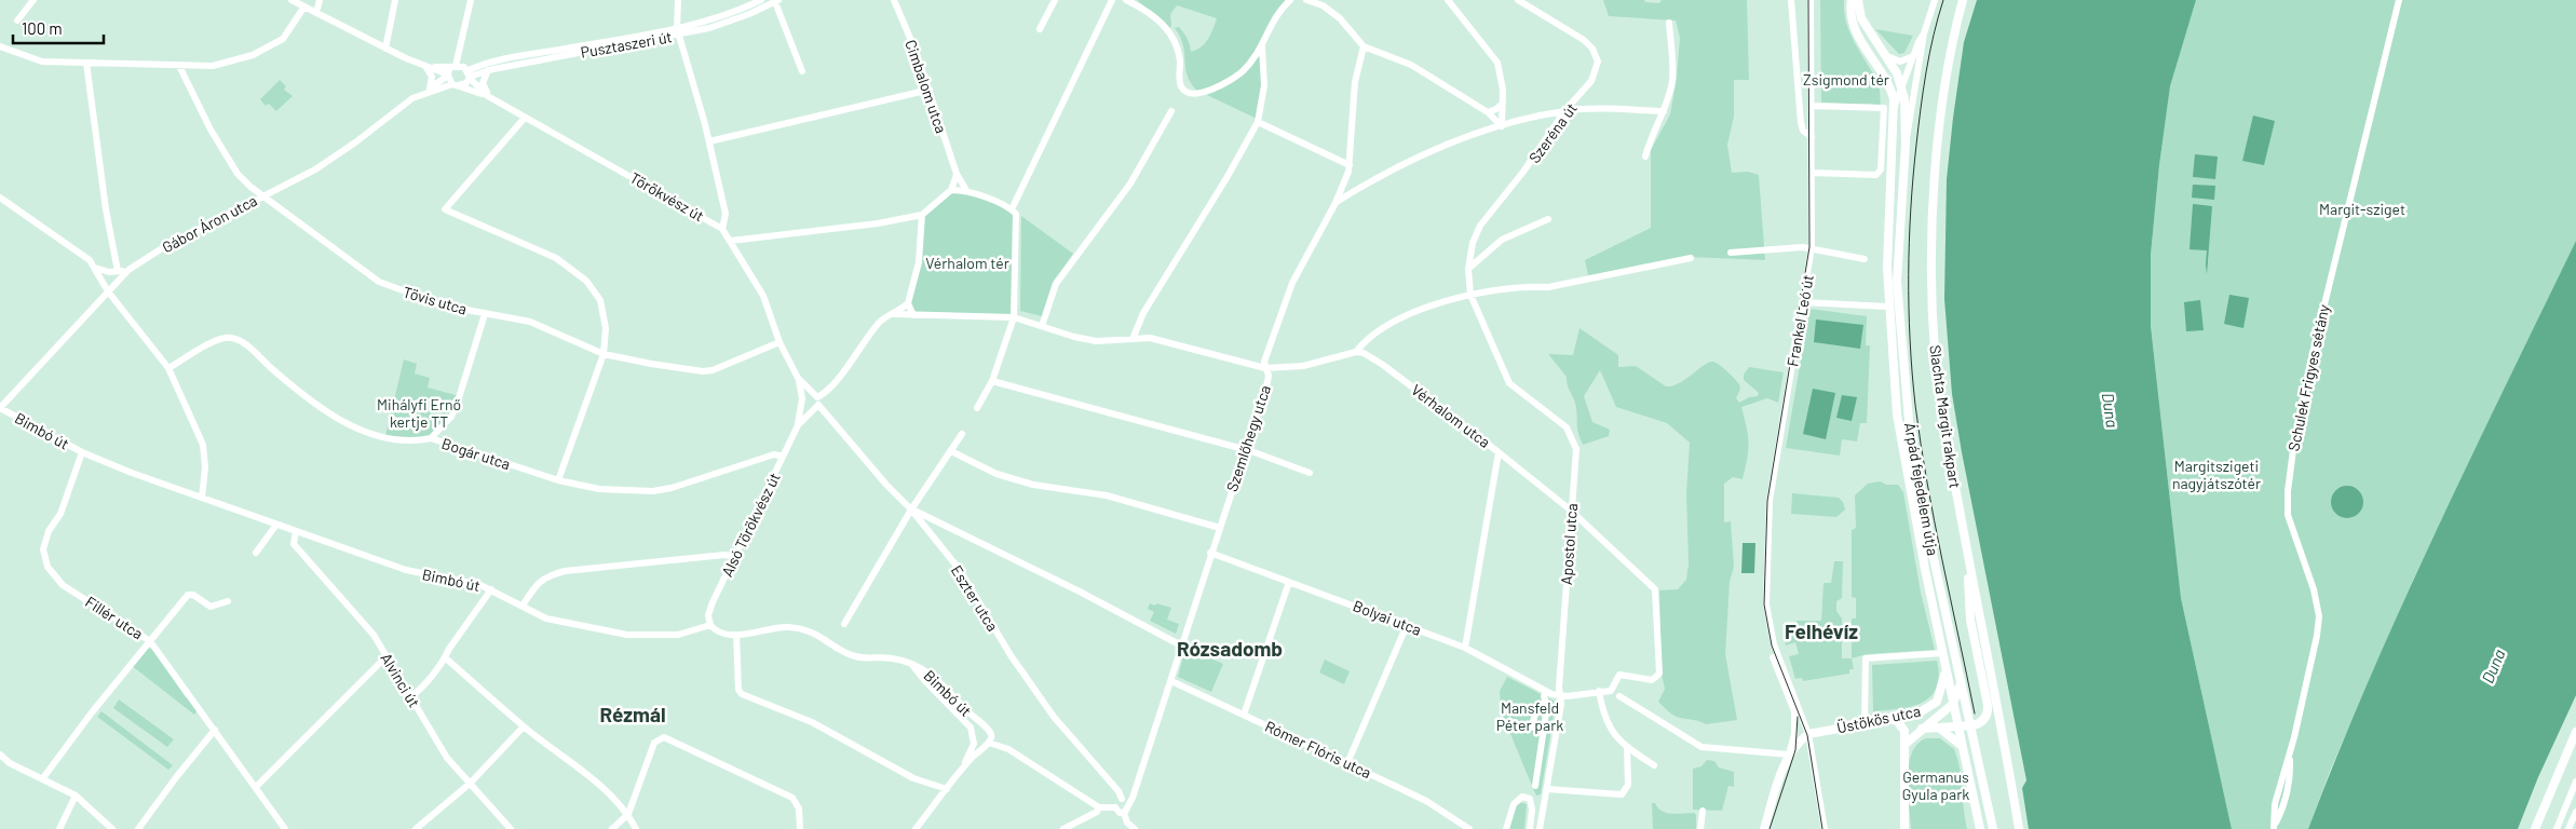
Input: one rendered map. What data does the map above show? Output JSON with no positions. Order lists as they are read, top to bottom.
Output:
{
  "streets": {
    "main road": ["Slachta Margit rakpart", "Árpád fejedelem útja", "Üstökös utca"],
    "street": [
      "Pusztaszeri út",
      "Cimbalom utca",
      "Szeréna út",
      "Törökvész út",
      "Gábor Áron utca",
      "Tövis utca",
      "Frankel Leó út",
      "Schulek Frigyes sétány",
      "Vérhalom utca",
      "Bimbó út",
      "Szemlőhegy utca",
      "Bogár utca",
      "Alsó Törökvész út",
      "Apostol utca",
      "Eszter utca",
      "Fillér utca",
      "Bolyai utca",
      "Alvinci út",
      "Rómer Flóris utca"
    ]
  },
  "crossings": [
    ["Pusztaszeri út", "Törökvész út"],
    ["Pusztaszeri út", "Gábor Áron utca"],
    ["Szeréna út", "Apostol utca"],
    ["Törökvész út", "Gábor Áron utca"],
    ["Törökvész út", "Tövis utca"],
    ["Törökvész út", "Alsó Törökvész út"],
    ["Gábor Áron utca", "Tövis utca"],
    ["Gábor Áron utca", "Bimbó út"],
    ["Frankel Leó út", "Üstökös utca"],
    ["Vérhalom utca", "Apostol utca"],
    ["Vérhalom utca", "Bolyai utca"],
    ["Bimbó út", "Alsó Törökvész út"],
    ["Bimbó út", "Fillér utca"],
    ["Bimbó út", "Alvinci út"],
    ["Szemlőhegy utca", "Eszter utca"],
    ["Szemlőhegy utca", "Bolyai utca"],
    ["Szemlőhegy utca", "Rómer Flóris utca"],
    ["Bogár utca", "Alsó Törökvész út"],
    ["Árpád fejedelem útja", "Üstökös utca"],
    ["Alsó Törökvész út", "Eszter utca"],
    ["Apostol utca", "Bolyai utca"]
  ],
  "districts": ["Felhévíz", "Rózsadomb", "Rézmál"],
  "water": ["Duna"],
  "parks": [
    "Zsigmond tér",
    "Margit-sziget",
    "Vérhalom tér",
    "Mihályfi Ernő kertje TT",
    "Margitszigeti nagyjátszótér",
    "Mansfeld Péter park",
    "Germanus Gyula park"
  ],
  "scale_bar": "100 m"
}
